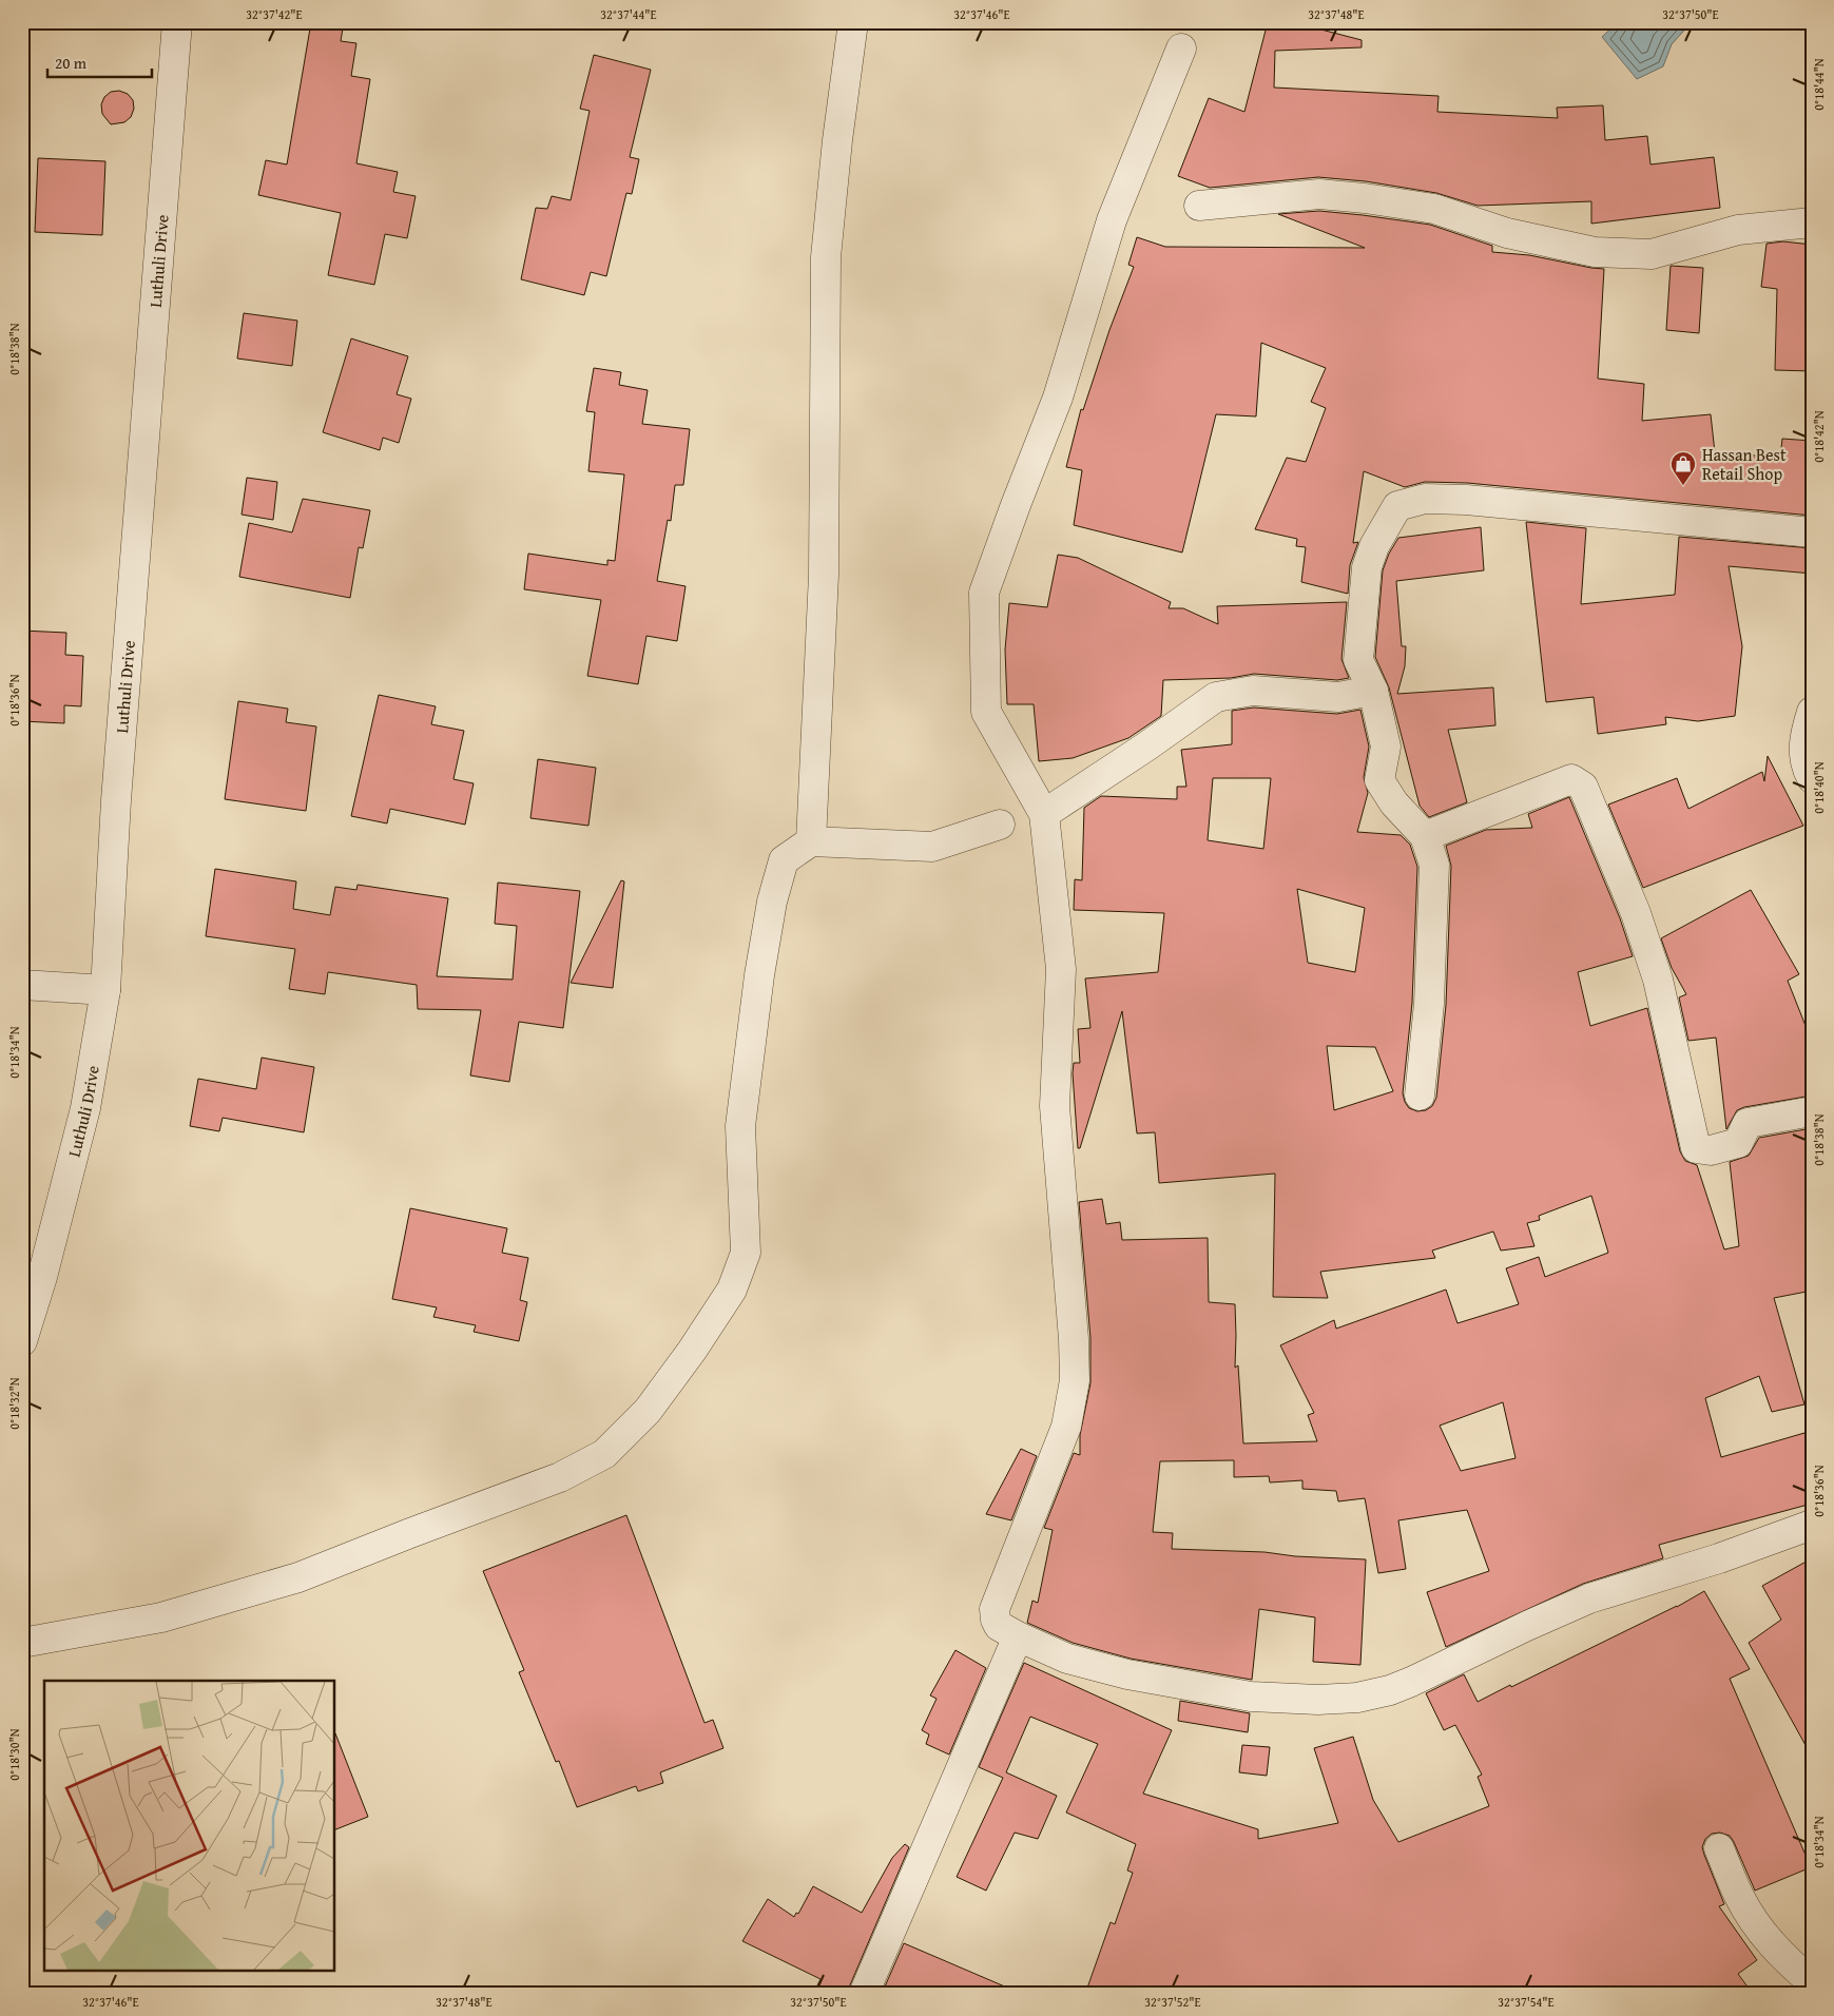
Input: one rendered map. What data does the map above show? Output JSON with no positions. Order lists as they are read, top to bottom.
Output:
{
  "streets": {
    "street": ["Luthuli Drive"]
  },
  "places": {
    "shop": ["Hassan Best Retail Shop"]
  },
  "scale_bar": "20 m",
  "coordinates": [
    "32°37'42\"E",
    "32°37'44\"E",
    "32°37'46\"E",
    "32°37'48\"E",
    "32°37'50\"E",
    "0°18'44\"N",
    "0°18'38\"N",
    "0°18'42\"N",
    "0°18'36\"N",
    "0°18'40\"N",
    "0°18'34\"N",
    "0°18'32\"N",
    "0°18'30\"N",
    "32°37'52\"E",
    "32°37'54\"E"
  ]
}
